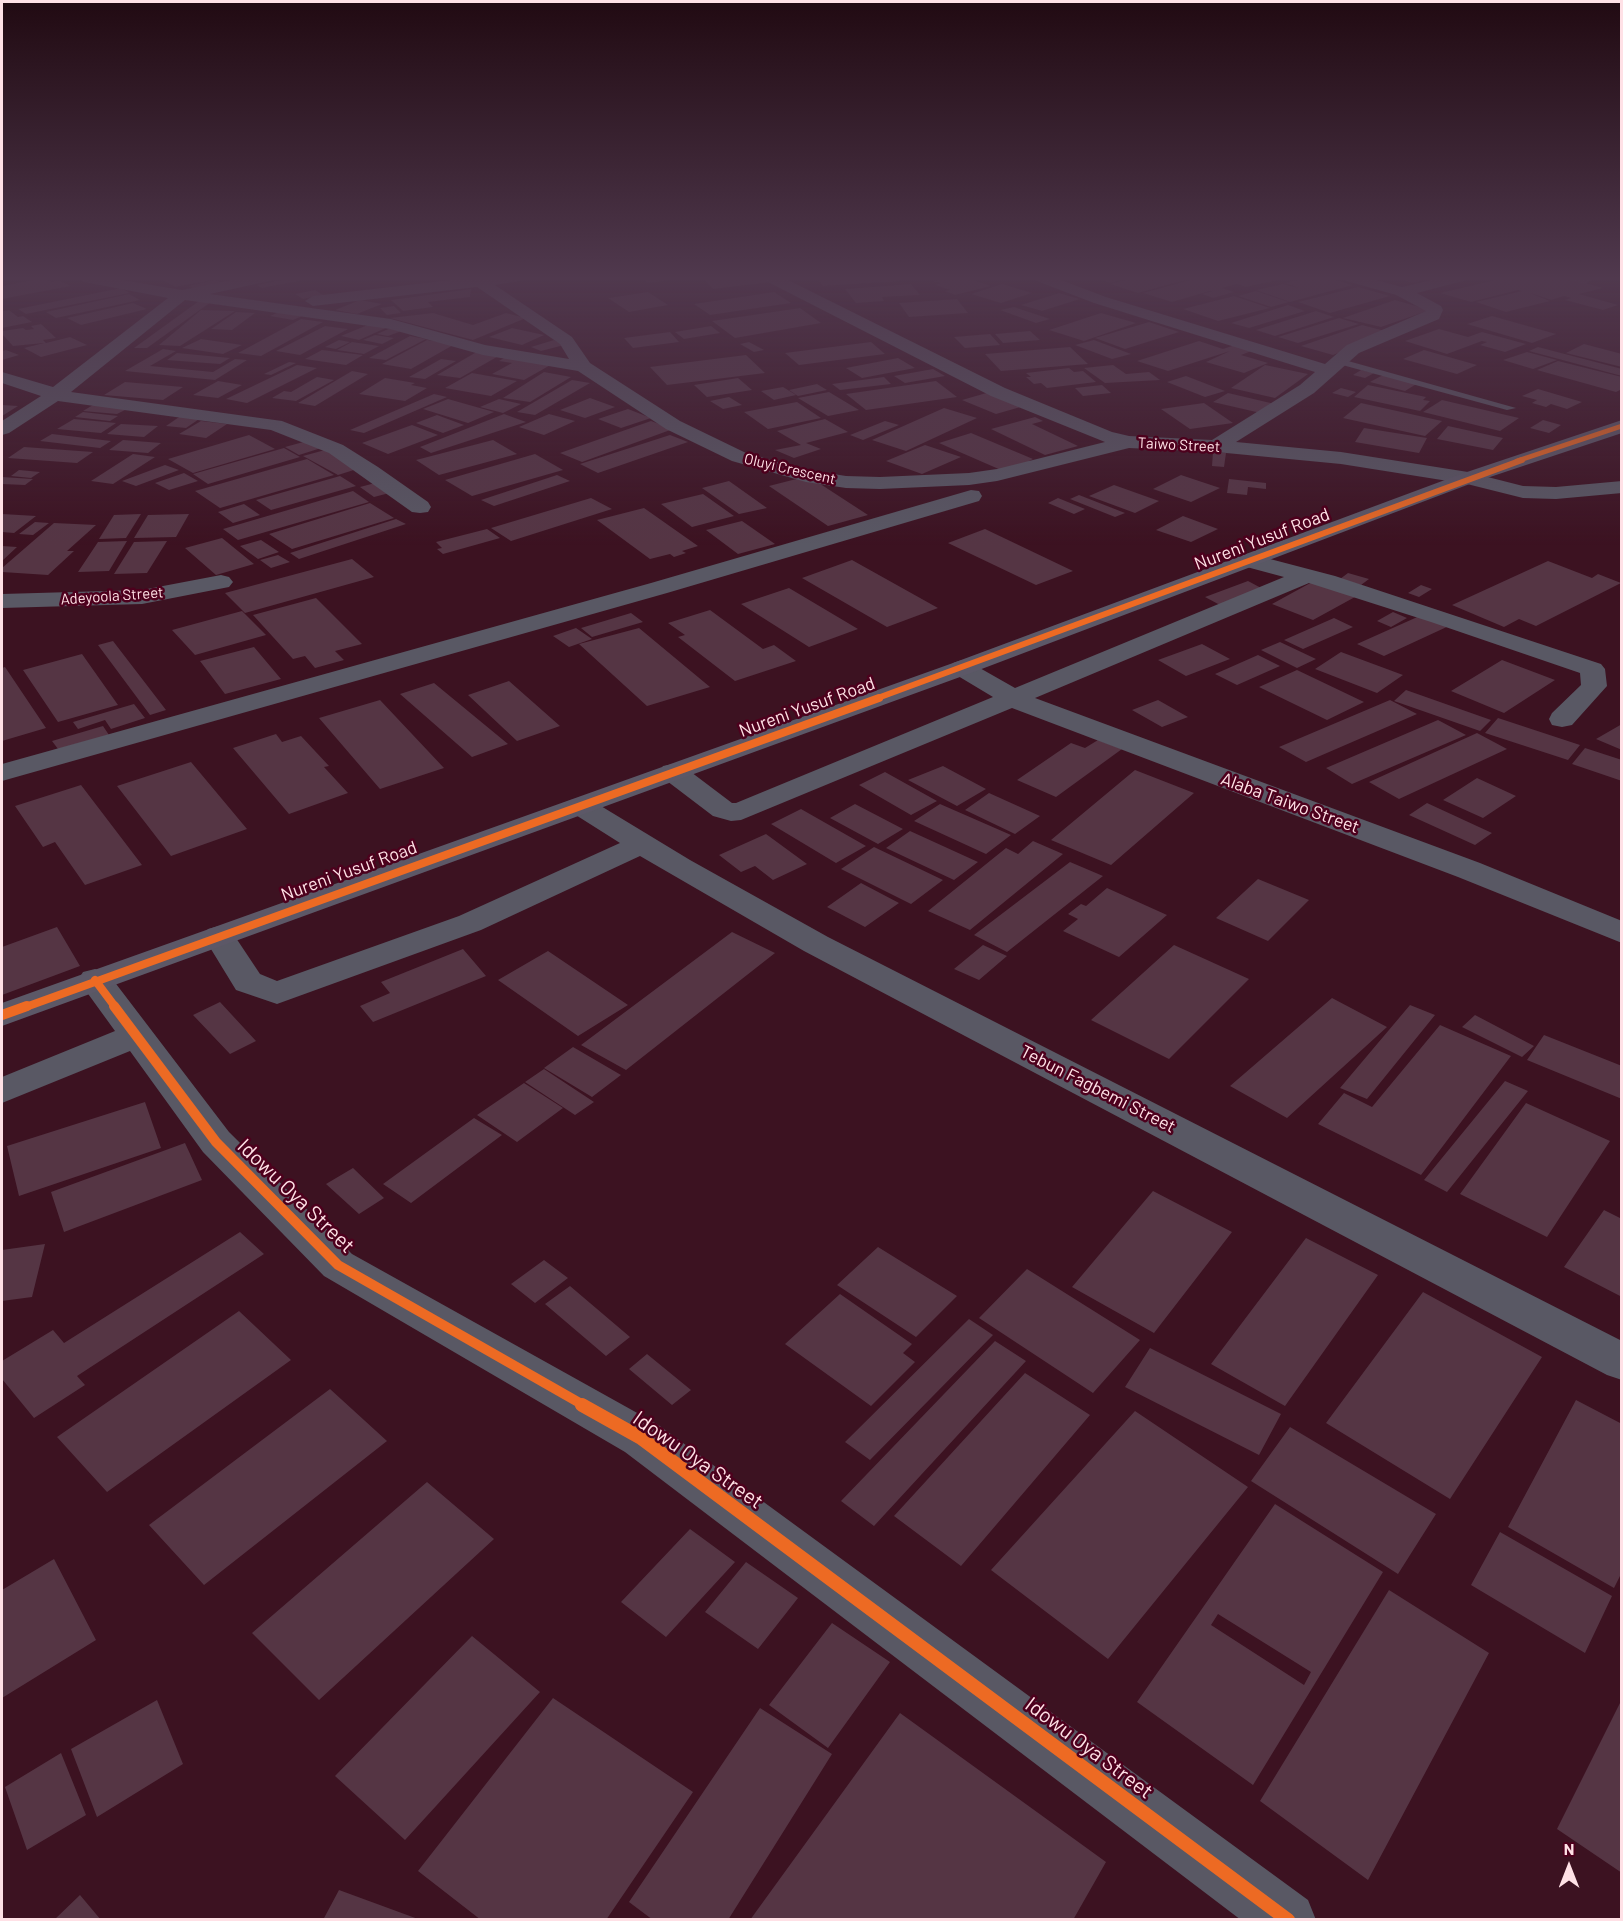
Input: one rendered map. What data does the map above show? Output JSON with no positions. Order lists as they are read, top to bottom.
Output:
{
  "streets": {
    "street": [
      "Taiwo Street",
      "Oluyi Crescent",
      "Nureni Yusuf Road",
      "Adeyoola Street",
      "Alaba Taiwo Street",
      "Tebun Fagbemi Street",
      "Idowu Oya Street"
    ]
  },
  "crossings": [
    ["Taiwo Street", "Oluyi Crescent"],
    ["Taiwo Street", "Nureni Yusuf Road"],
    ["Nureni Yusuf Road", "Alaba Taiwo Street"],
    ["Nureni Yusuf Road", "Tebun Fagbemi Street"],
    ["Nureni Yusuf Road", "Idowu Oya Street"]
  ],
  "north": "top"
}
